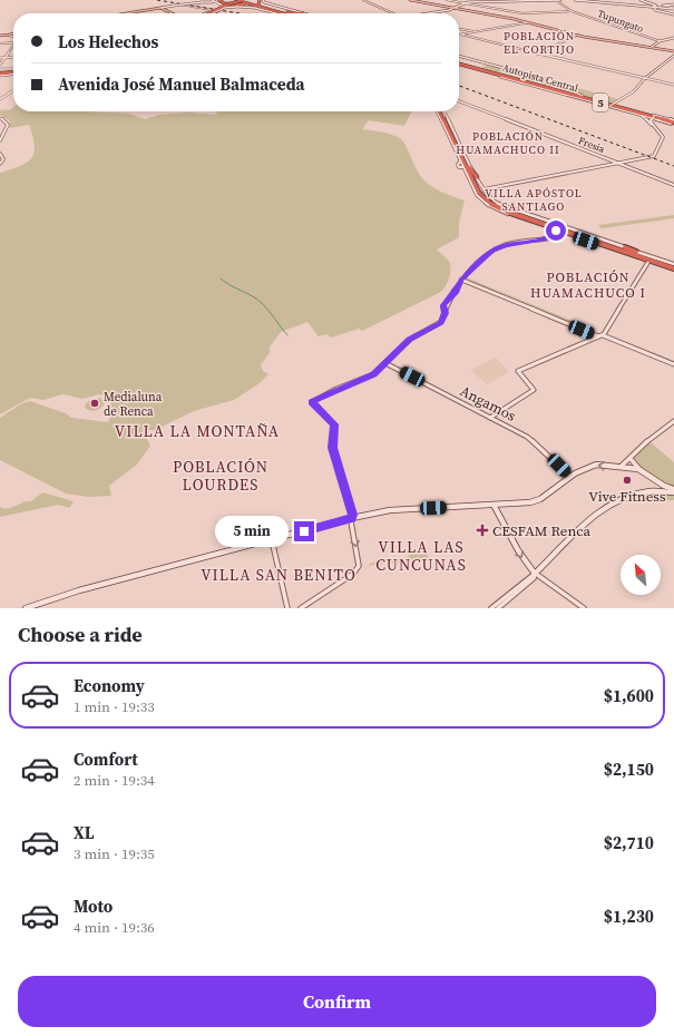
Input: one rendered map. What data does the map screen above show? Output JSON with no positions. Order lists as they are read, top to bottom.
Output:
{
  "streets": {
    "highway": ["Autopista Central", "5"],
    "street": ["Tupungato", "Fresia", "Angamos"]
  },
  "districts": [
    "POBLACIÓN EL CORTIJO",
    "POBLACIÓN HUAMACHUCO II",
    "VILLA APÓSTOL SANTIAGO",
    "POBLACIÓN HUAMACHUCO I",
    "VILLA LA MONTAÑA",
    "POBLACIÓN LOURDES",
    "VILLA LAS CUNCUNAS",
    "VILLA SAN BENITO"
  ],
  "places": {
    "other": ["Medialuna de Renca", "Vive Fitness"],
    "health": ["CESFAM Renca"]
  },
  "north": "top left",
  "page": {
    "banner": ["Los Helechos", "Avenida José Manuel Balmaceda"],
    "bubble": "5 min",
    "heading": "Choose a ride",
    "list": [
      {
        "name": "Economy",
        "note": "1 min · 19:33",
        "value": "$1,600"
      },
      {
        "name": "Comfort",
        "note": "2 min · 19:34",
        "value": "$2,150"
      },
      {
        "name": "XL",
        "note": "3 min · 19:35",
        "value": "$2,710"
      },
      {
        "name": "Moto",
        "note": "4 min · 19:36",
        "value": "$1,230"
      }
    ],
    "buttons": "Confirm"
  }
}
